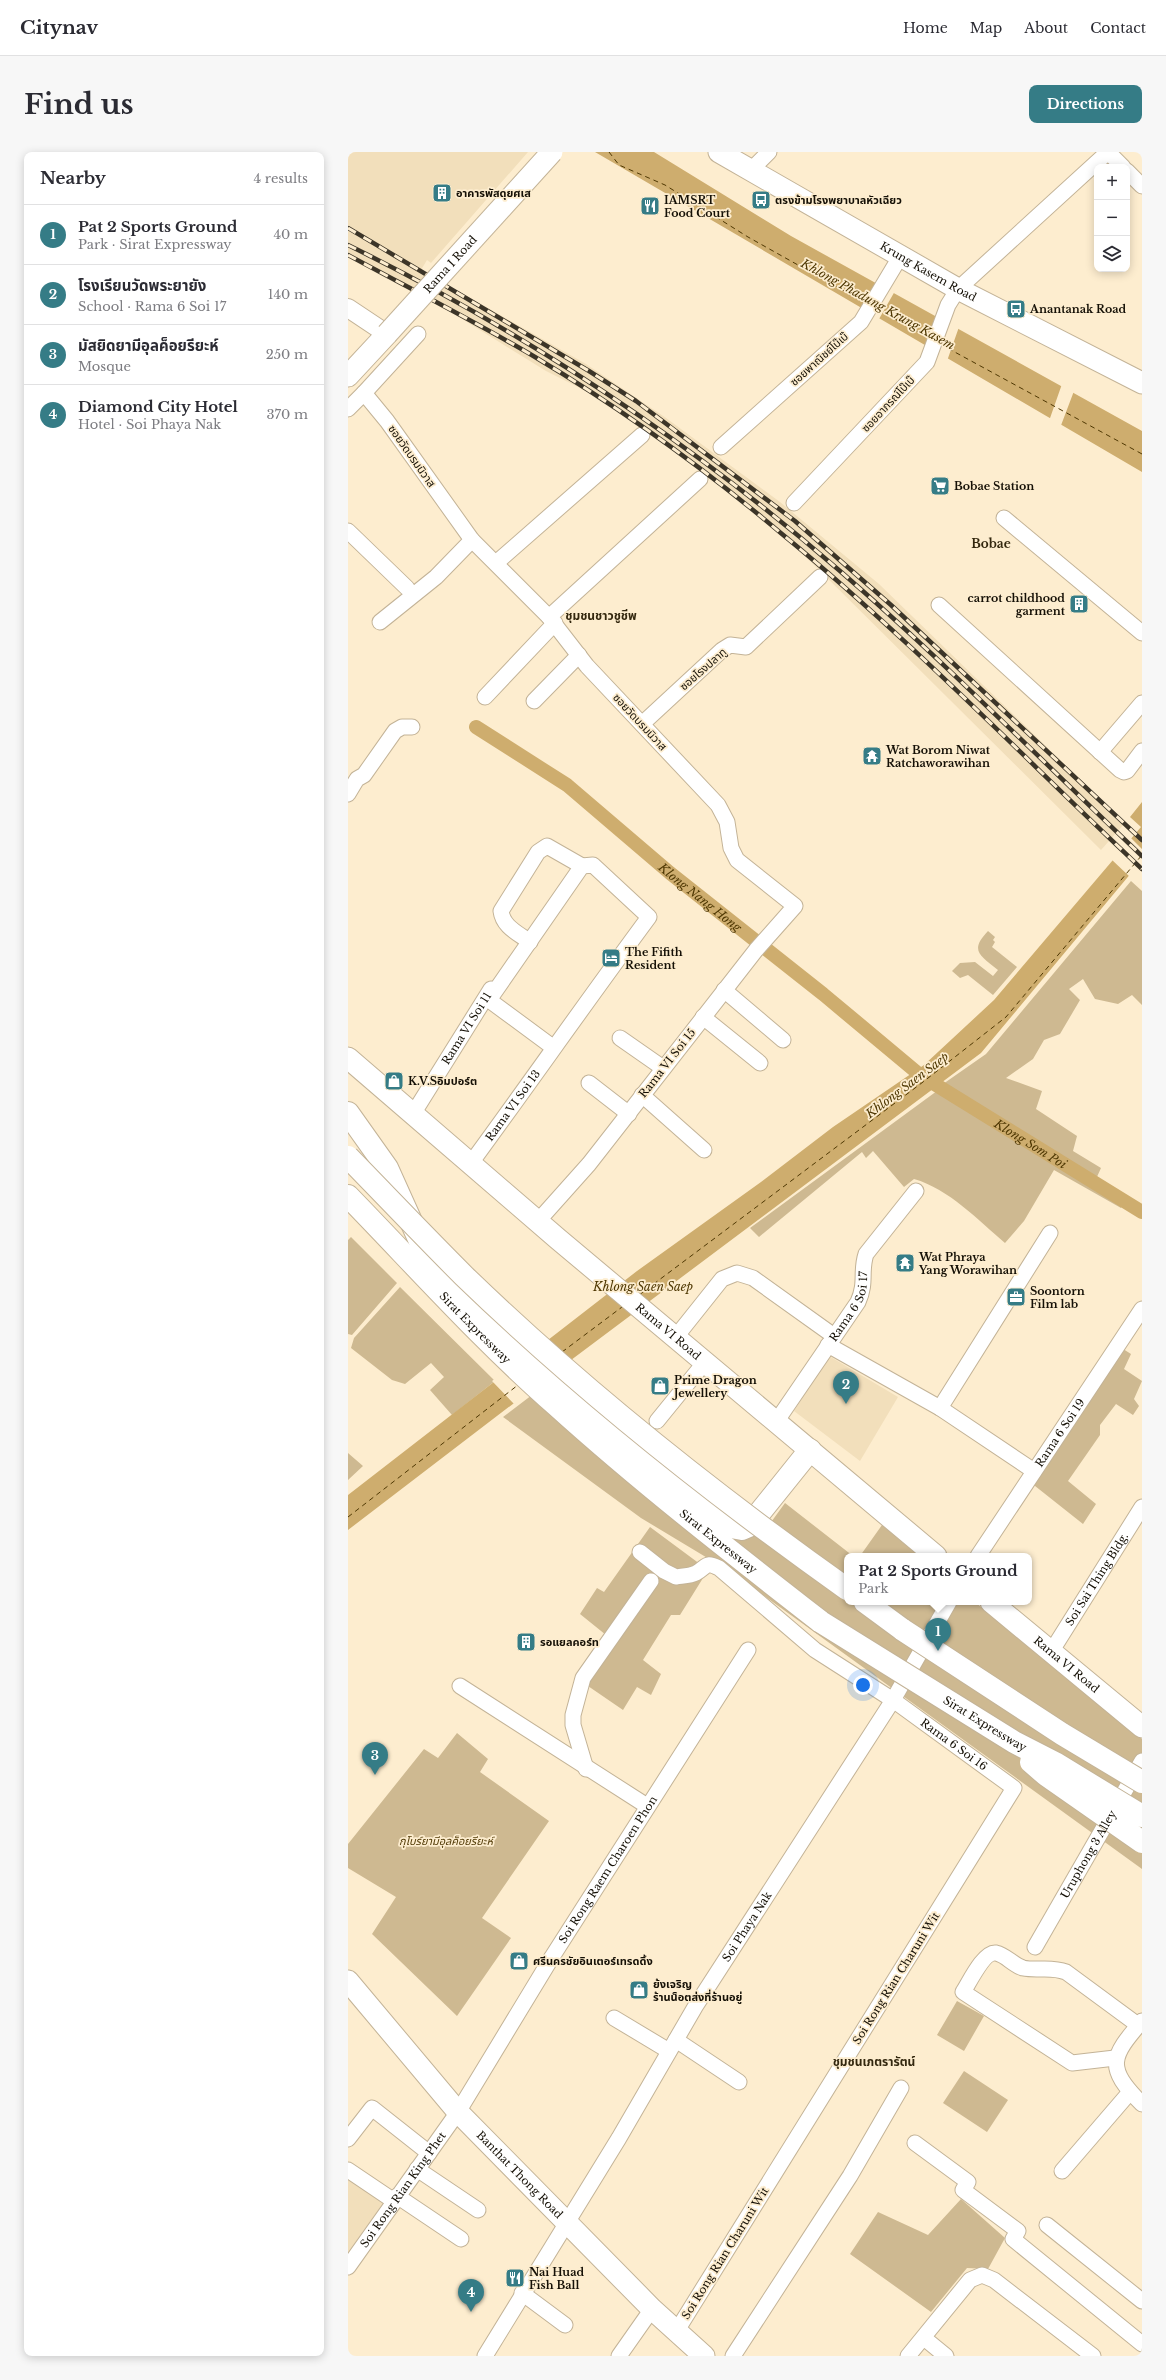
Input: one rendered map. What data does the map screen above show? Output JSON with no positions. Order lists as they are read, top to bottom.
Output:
{
  "streets": {
    "highway": ["Sirat Expressway"],
    "main road": [
      "Rama I Road",
      "Krung Kasem Road",
      "Rama VI Road",
      "Banthat Thong Road"
    ],
    "street": [
      "ซอยพาณิชย์โบ๊เบ๊",
      "ซอยอาภรณ์โบ๊เบ๊",
      "ซอยวัดบรมนิวาส",
      "ซอยโรงปลาทู",
      "Rama VI Soi 11",
      "Rama VI Soi 15",
      "Rama VI Soi 13",
      "Rama 6 Soi 17",
      "Rama 6 Soi 19",
      "Soi Sai Thing Bldg.",
      "Rama 6 Soi 16",
      "Uruphong 3 Alley",
      "Soi Rong Raem Charoen Phon",
      "Soi Phaya Nak",
      "Soi Rong Rian Charuni Wit",
      "Soi Rong Rian King Phet"
    ]
  },
  "crossings": [
    ["Krung Kasem Road", "ซอยพาณิชย์โบ๊เบ๊"],
    ["Krung Kasem Road", "ซอยอาภรณ์โบ๊เบ๊"],
    ["ซอยวัดบรมนิวาส", "ซอยโรงปลาทู"],
    ["ซอยวัดบรมนิวาส", "Rama VI Soi 15"],
    ["Rama VI Soi 11", "Rama VI Road"],
    ["Rama VI Soi 15", "Rama VI Road"],
    ["Rama VI Soi 13", "Rama VI Road"],
    ["Rama 6 Soi 17", "Rama VI Road"],
    ["Rama VI Road", "Soi Sai Thing Bldg."],
    ["Rama 6 Soi 16", "Soi Phaya Nak"],
    ["Rama 6 Soi 16", "Soi Rong Rian Charuni Wit"],
    ["Soi Rong Raem Charoen Phon", "Banthat Thong Road"],
    ["Soi Rong Raem Charoen Phon", "Soi Rong Rian King Phet"],
    ["Soi Phaya Nak", "Banthat Thong Road"],
    ["Soi Rong Rian Charuni Wit", "Banthat Thong Road"],
    ["Banthat Thong Road", "Soi Rong Rian King Phet"]
  ],
  "districts": ["Bobae", "ชุมชนชาวชูชีพ", "ชุมชนเภตรารัตน์"],
  "water": [
    "Khlong Phadung Krung Kasem",
    "Klong Nang Hong",
    "Khlong Saen Saep",
    "Klong Som Poi"
  ],
  "parks": ["กุโบร์ยามีอุลค็อยรียะห์"],
  "places": {
    "building": ["อาคารพัสดุยศเส", "carrot childhood garment", "รอแยลคอร์ท"],
    "bus stop": ["ตรงข้ามโรงพยาบาลหัวเฉียว", "Anantanak Road"],
    "restaurant": ["IAMSRT Food Court", "Nai Huad Fish Ball"],
    "supermarket": ["Bobae Station"],
    "temple": ["Wat Borom Niwat Ratchaworawihan", "Wat Phraya Yang Worawihan"],
    "hotel": ["The Fifith Resident"],
    "shop": [
      "K.V.Sอิมปอร์ต",
      "Prime Dragon Jewellery",
      "ศรีนครชัยอินเตอร์เทรดดิ้ง",
      "ย้งเจริญ ร้านน็อตส่งที่ร้านอยู่"
    ],
    "office": ["Soontorn Film lab"]
  },
  "page": {
    "header": "Citynav",
    "nav": [
      "Home",
      "Map",
      "About",
      "Contact"
    ],
    "buttons": "Directions",
    "title": "Find us",
    "heading": ["Nearby", "4 results"],
    "map_buttons": ["+", "−"],
    "list": [
      {
        "mark": "1",
        "name": "Pat 2 Sports Ground",
        "note": "Park · Sirat Expressway",
        "value": "40 m"
      },
      {
        "mark": "2",
        "name": "โรงเรียนวัดพระยายัง",
        "note": "School · Rama 6 Soi 17",
        "value": "140 m"
      },
      {
        "mark": "3",
        "name": "มัสยิดยามีอุลค็อยรียะห์",
        "note": "Mosque",
        "value": "250 m"
      },
      {
        "mark": "4",
        "name": "Diamond City Hotel",
        "note": "Hotel · Soi Phaya Nak",
        "value": "370 m"
      }
    ],
    "pins": [
      "2",
      "1",
      "3",
      "4"
    ],
    "popup": ["Pat 2 Sports Ground", "Park"]
  }
}
